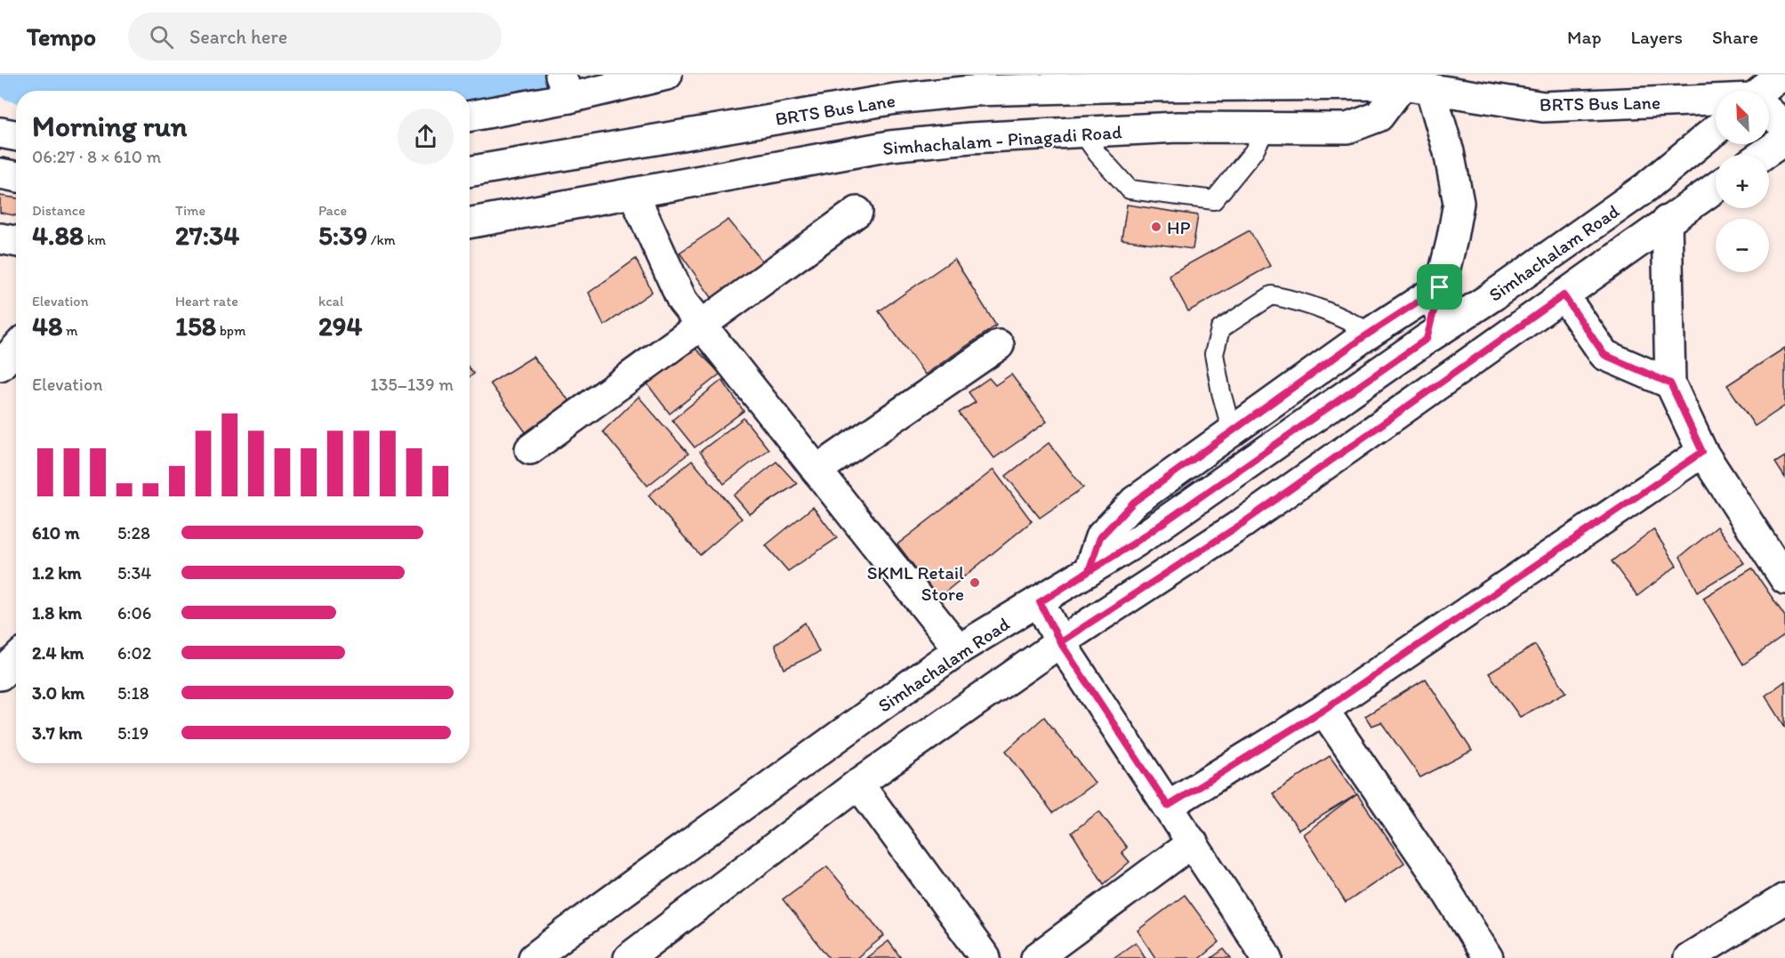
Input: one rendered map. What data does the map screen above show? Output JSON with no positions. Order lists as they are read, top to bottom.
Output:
{
  "streets": {
    "main road": ["BRTS Bus Lane", "Simhachalam - Pinagadi Road", "Simhachalam Road"]
  },
  "crossings": [
    ["BRTS Bus Lane", "Simhachalam - Pinagadi Road"]
  ],
  "places": ["HP", "SKML Retail Store"],
  "north": "top left",
  "page": {
    "header": "Tempo",
    "search": "Search here",
    "nav": ["Map", "Layers", "Share"],
    "map_buttons": ["+", "−"],
    "heading": ["Morning run", "06:27 · 8 × 610 m"],
    "stats": [
      ["Distance", "4.88 km"],
      ["Time", "27:34"],
      ["Pace", "5:39 /km"],
      ["Elevation", "48 m"],
      ["Heart rate", "158 bpm"],
      ["kcal", "294"]
    ],
    "chart": ["Elevation", "135–139 m"],
    "list": [
      {
        "name": "610 m",
        "note": "5:28"
      },
      {
        "name": "1.2 km",
        "note": "5:34"
      },
      {
        "name": "1.8 km",
        "note": "6:06"
      },
      {
        "name": "2.4 km",
        "note": "6:02"
      },
      {
        "name": "3.0 km",
        "note": "5:18"
      },
      {
        "name": "3.7 km",
        "note": "5:19"
      }
    ]
  }
}
